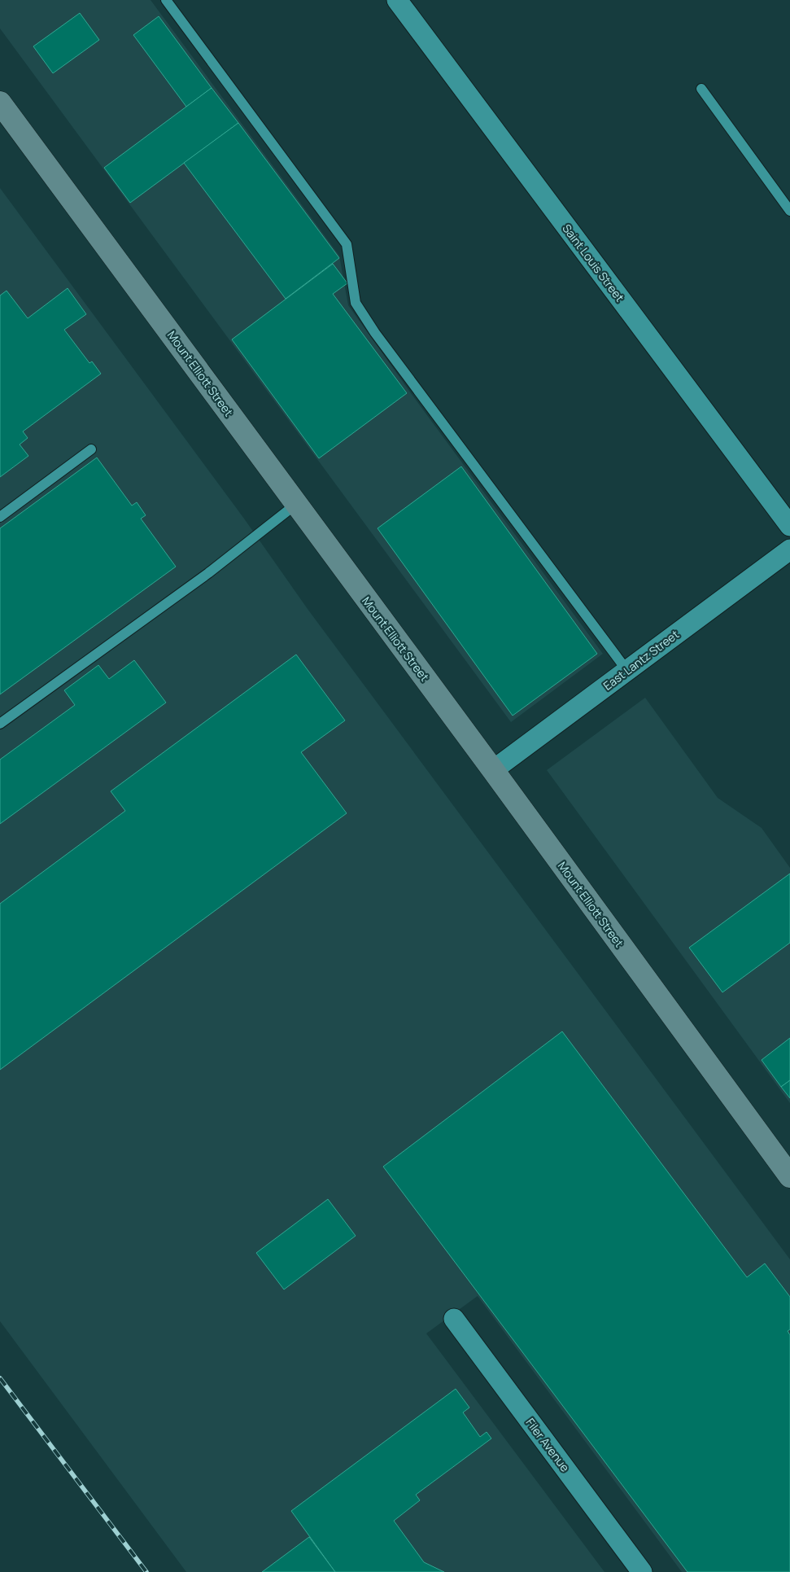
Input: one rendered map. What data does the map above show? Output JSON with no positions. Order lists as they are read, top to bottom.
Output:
{
  "streets": {
    "street": [
      "Saint Louis Street",
      "Mount Elliott Street",
      "East Lantz Street",
      "Filer Avenue"
    ]
  },
  "crossings": [
    ["Mount Elliott Street", "East Lantz Street"]
  ]
}
